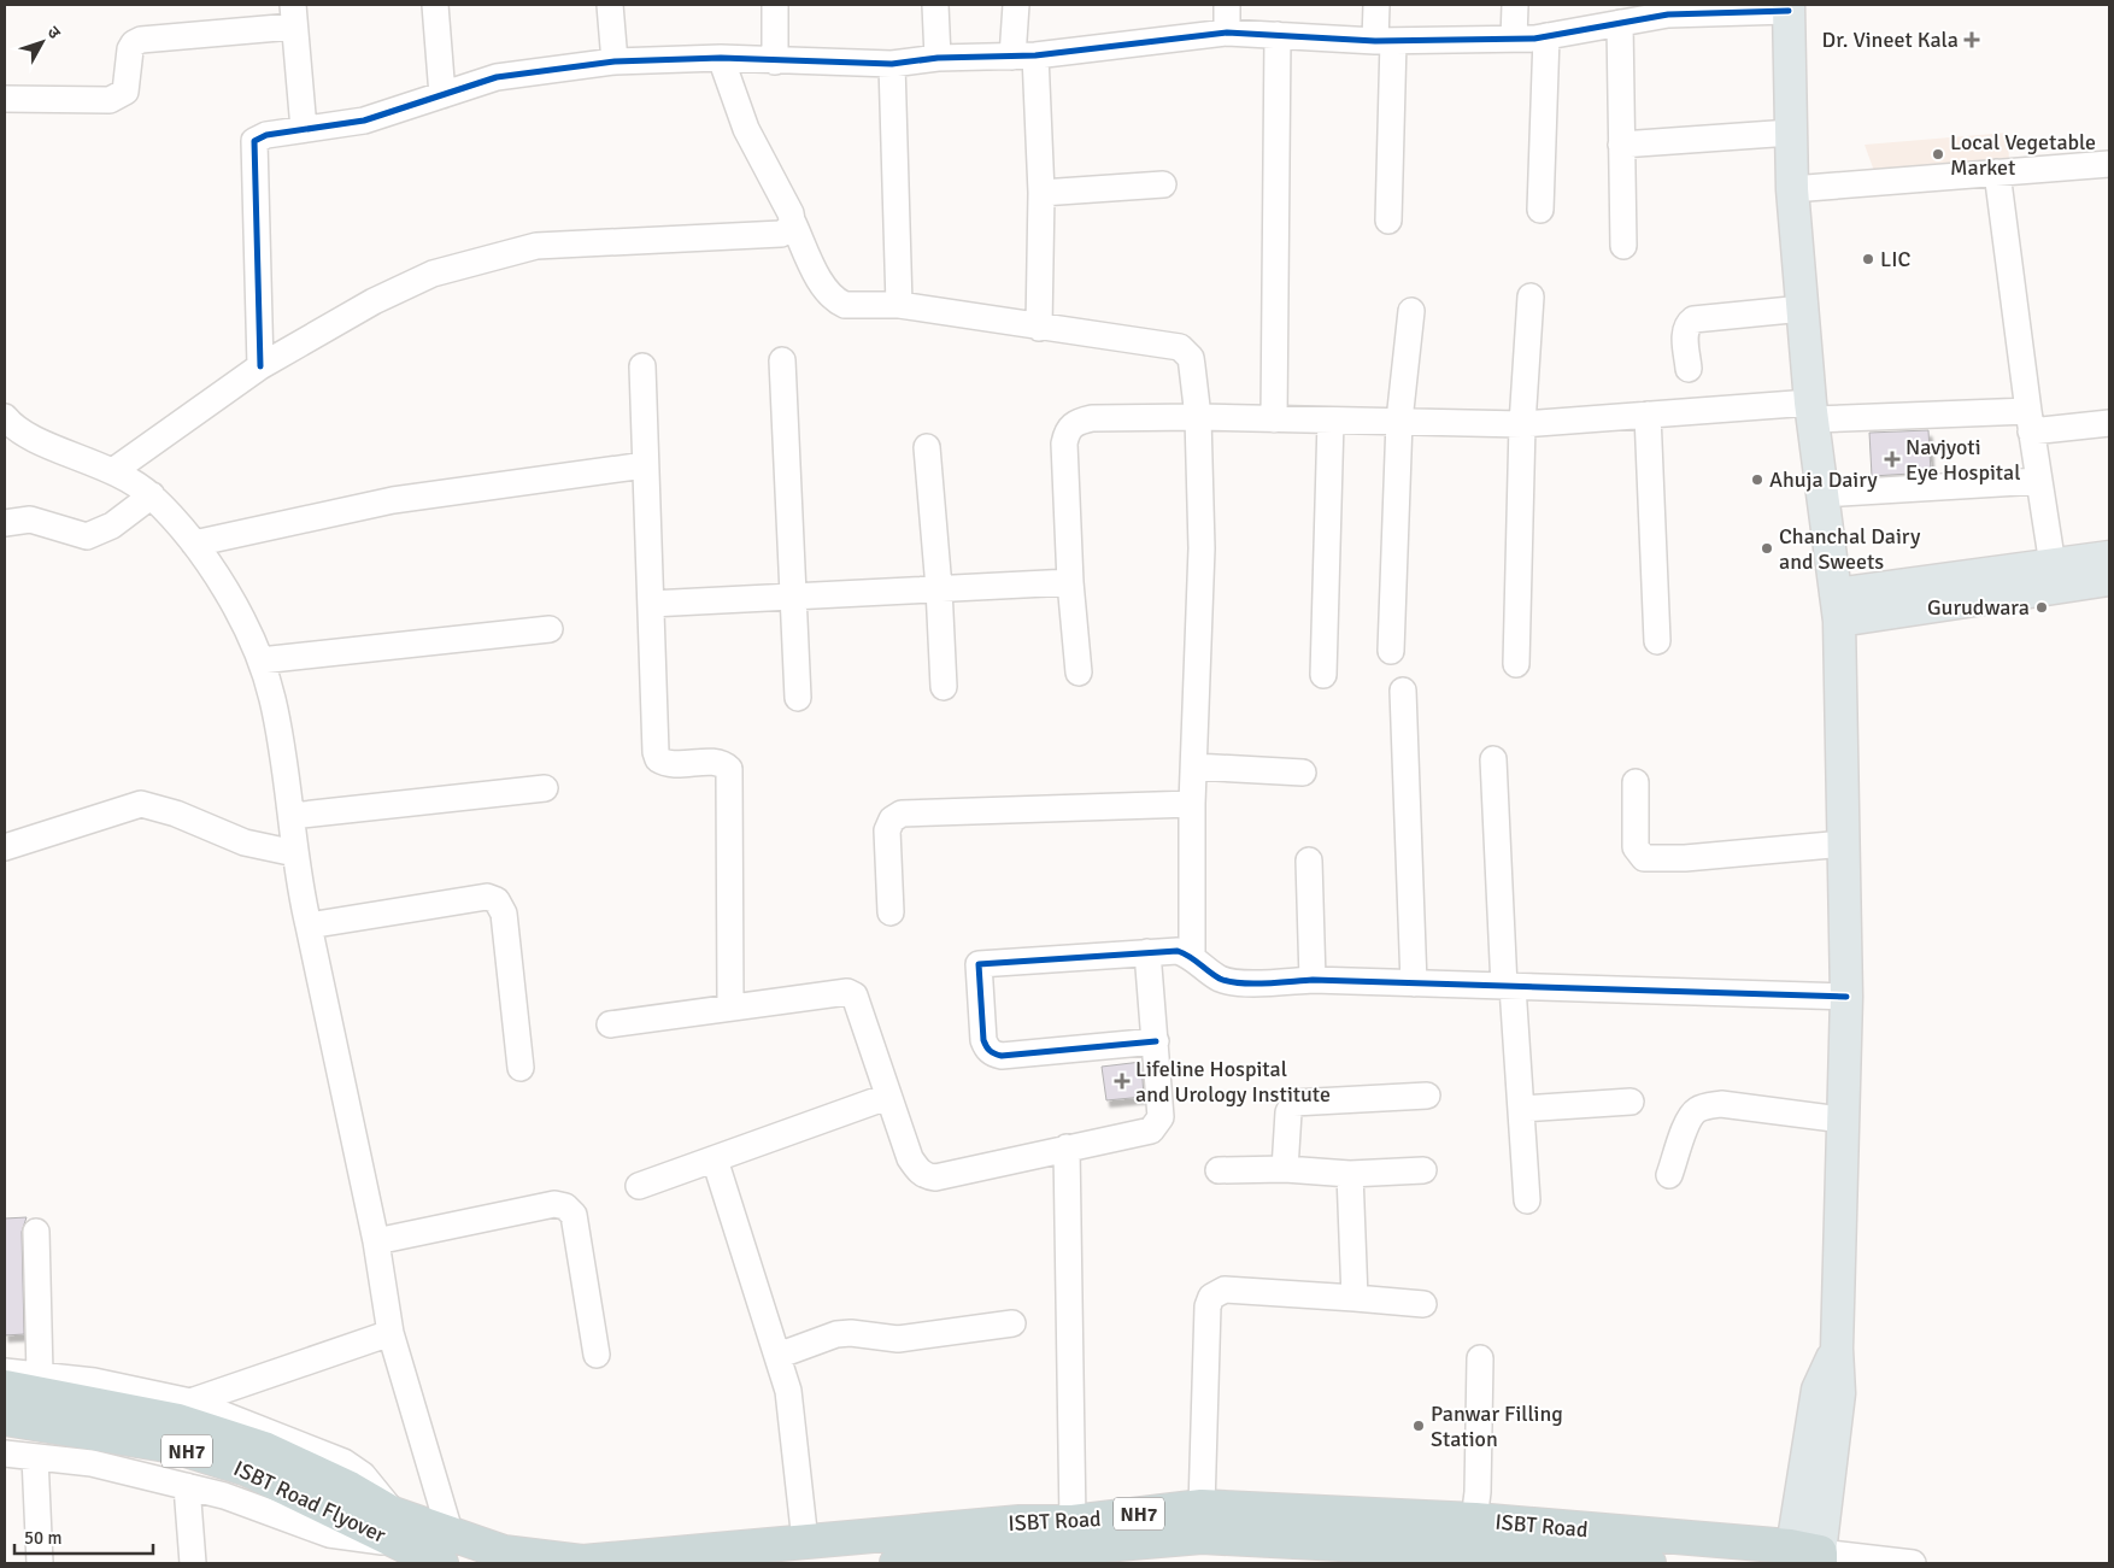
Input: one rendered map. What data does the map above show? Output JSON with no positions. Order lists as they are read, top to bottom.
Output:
{
  "streets": {
    "highway": ["NH7", "ISBT Road Flyover", "ISBT Road"]
  },
  "crossings": [
    ["NH7", "ISBT Road Flyover"],
    ["NH7", "ISBT Road"]
  ],
  "places": {
    "health": ["Dr. Vineet Kala", "Navjyoti Eye Hospital", "Lifeline Hospital and Urology Institute"],
    "other": [
      "Local Vegetable Market",
      "LIC",
      "Ahuja Dairy",
      "Chanchal Dairy and Sweets",
      "Gurudwara",
      "Panwar Filling Station"
    ]
  },
  "scale_bar": "50 m",
  "north": "top right"
}
